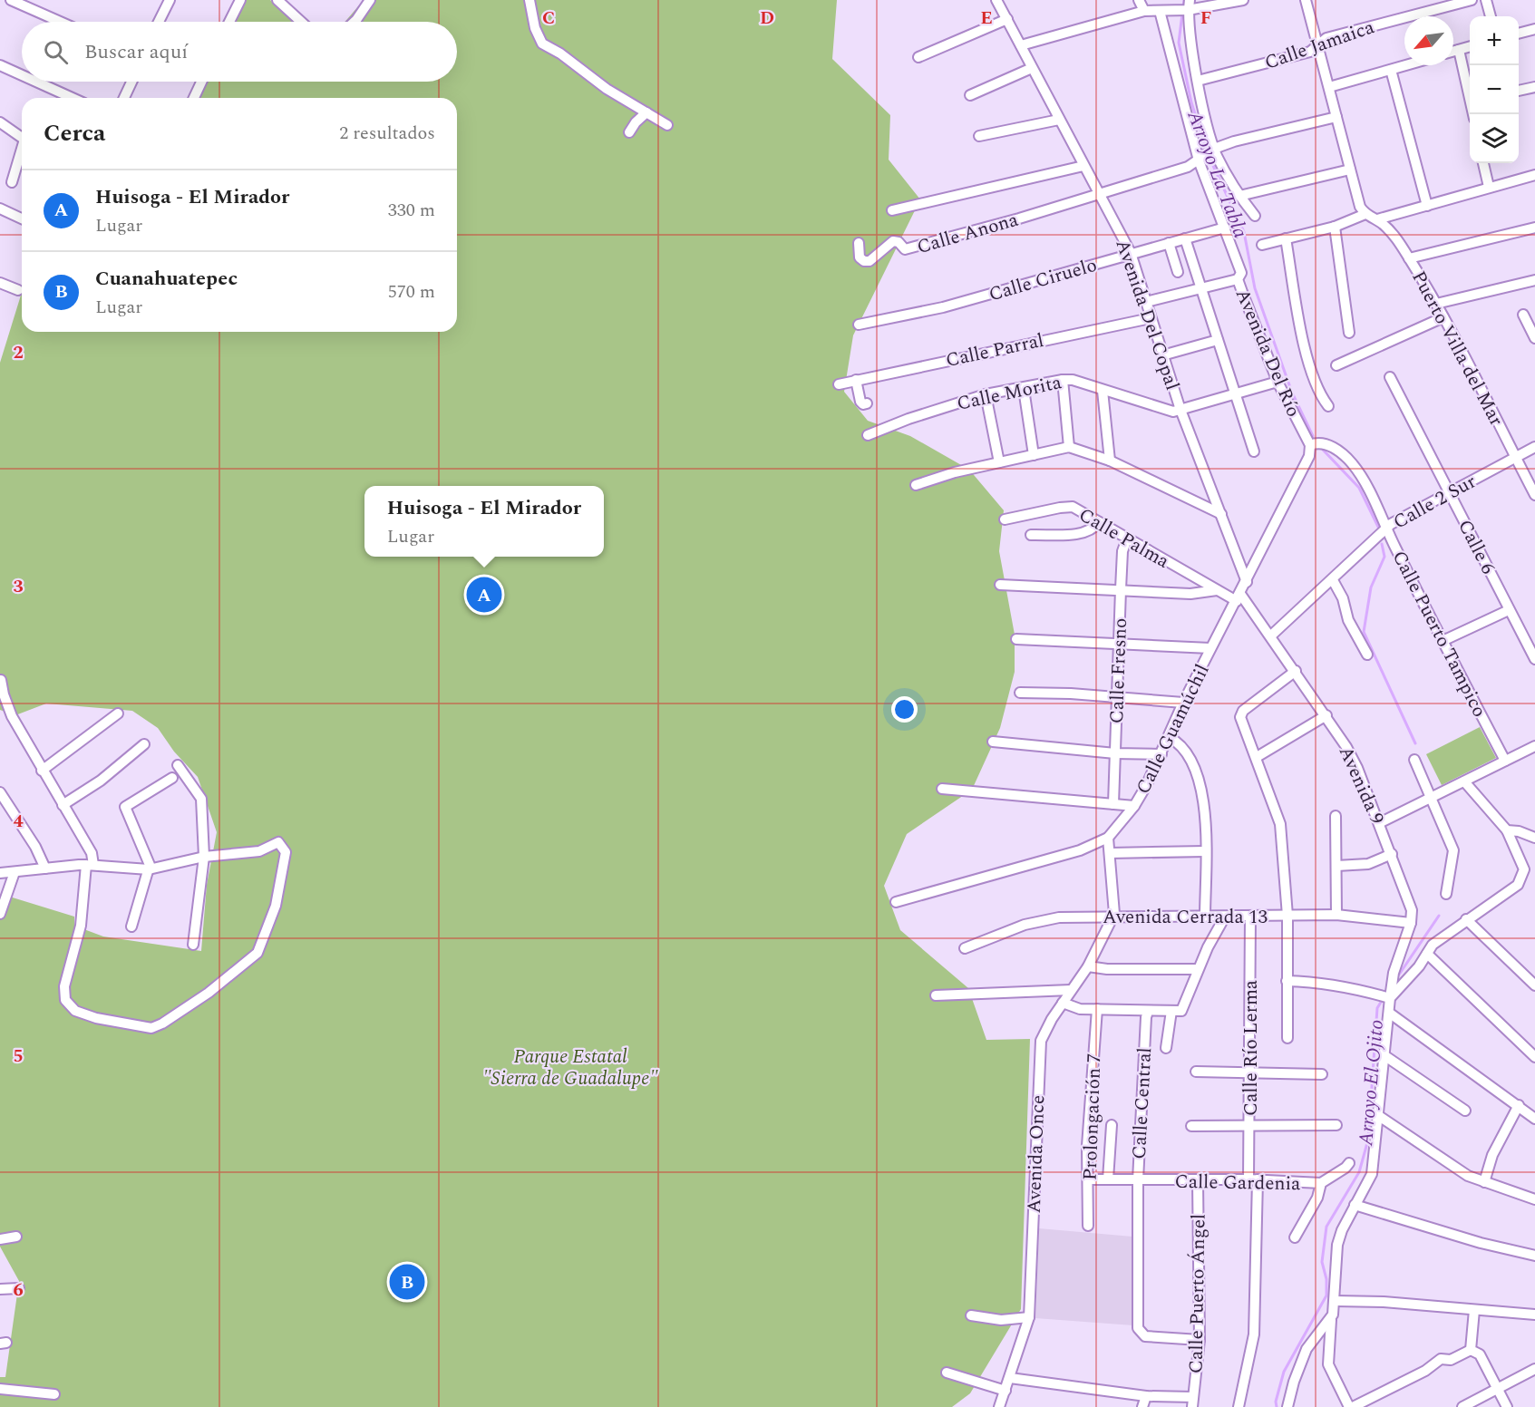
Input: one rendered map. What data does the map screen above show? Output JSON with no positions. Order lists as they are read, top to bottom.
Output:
{
  "streets": {
    "street": [
      "Calle Jamaica",
      "Calle Anona",
      "Calle Ciruelo",
      "Avenida Del Copal",
      "Puerto Villa del Mar",
      "Calle Parral",
      "Avenida Del Río",
      "Calle Morita",
      "Calle 2 Sur",
      "Calle Palma",
      "Calle 6",
      "Calle Puerto Tampico",
      "Calle Fresno",
      "Calle Guamúchil",
      "Avenida 9",
      "Avenida Cerrada 13",
      "Calle Río Lerma",
      "Calle Central",
      "Prolongación 7",
      "Avenida Once",
      "Calle Gardenia",
      "Calle Puerto Ángel"
    ]
  },
  "crossings": [
    ["Calle Jamaica", "Avenida Del Río"],
    ["Calle Anona", "Avenida Del Copal"],
    ["Calle Ciruelo", "Avenida Del Copal"],
    ["Calle Ciruelo", "Avenida Del Río"],
    ["Avenida Del Copal", "Calle Parral"],
    ["Avenida Del Copal", "Calle Morita"],
    ["Avenida Del Copal", "Calle Guamúchil"],
    ["Puerto Villa del Mar", "Calle 2 Sur"],
    ["Avenida Del Río", "Calle Morita"],
    ["Avenida Del Río", "Calle Puerto Tampico"],
    ["Avenida Del Río", "Calle Guamúchil"],
    ["Calle 2 Sur", "Calle 6"],
    ["Calle 2 Sur", "Calle Puerto Tampico"],
    ["Calle 2 Sur", "Avenida 9"],
    ["Calle Palma", "Calle Fresno"],
    ["Calle Palma", "Calle Guamúchil"],
    ["Calle Palma", "Avenida 9"],
    ["Calle Puerto Tampico", "Calle Guamúchil"],
    ["Calle Guamúchil", "Avenida 9"],
    ["Avenida 9", "Avenida Cerrada 13"],
    ["Avenida Cerrada 13", "Calle Río Lerma"],
    ["Avenida Cerrada 13", "Avenida Once"],
    ["Calle Río Lerma", "Calle Gardenia"],
    ["Calle Central", "Calle Gardenia"],
    ["Calle Central", "Calle Puerto Ángel"],
    ["Prolongación 7", "Calle Gardenia"],
    ["Calle Gardenia", "Calle Puerto Ángel"]
  ],
  "water": ["Arroyo La Tabla", "Arroyo El Ojito"],
  "parks": ["Parque Estatal \"Sierra de Guadalupe\""],
  "north": "bottom left",
  "page": {
    "map_buttons": ["+", "−"],
    "search": "Buscar aquí",
    "heading": ["Cerca", "2 resultados"],
    "list": [
      {
        "mark": "A",
        "name": "Huisoga - El Mirador",
        "note": "Lugar",
        "value": "330 m"
      },
      {
        "mark": "B",
        "name": "Cuanahuatepec",
        "note": "Lugar",
        "value": "570 m"
      }
    ],
    "popup": ["Huisoga - El Mirador", "Lugar"],
    "pins": ["A", "B"]
  },
  "grid": {
    "columns": [
      "C",
      "D",
      "E",
      "F"
    ],
    "rows": [
      "2",
      "3",
      "4",
      "5",
      "6"
    ]
  }
}
